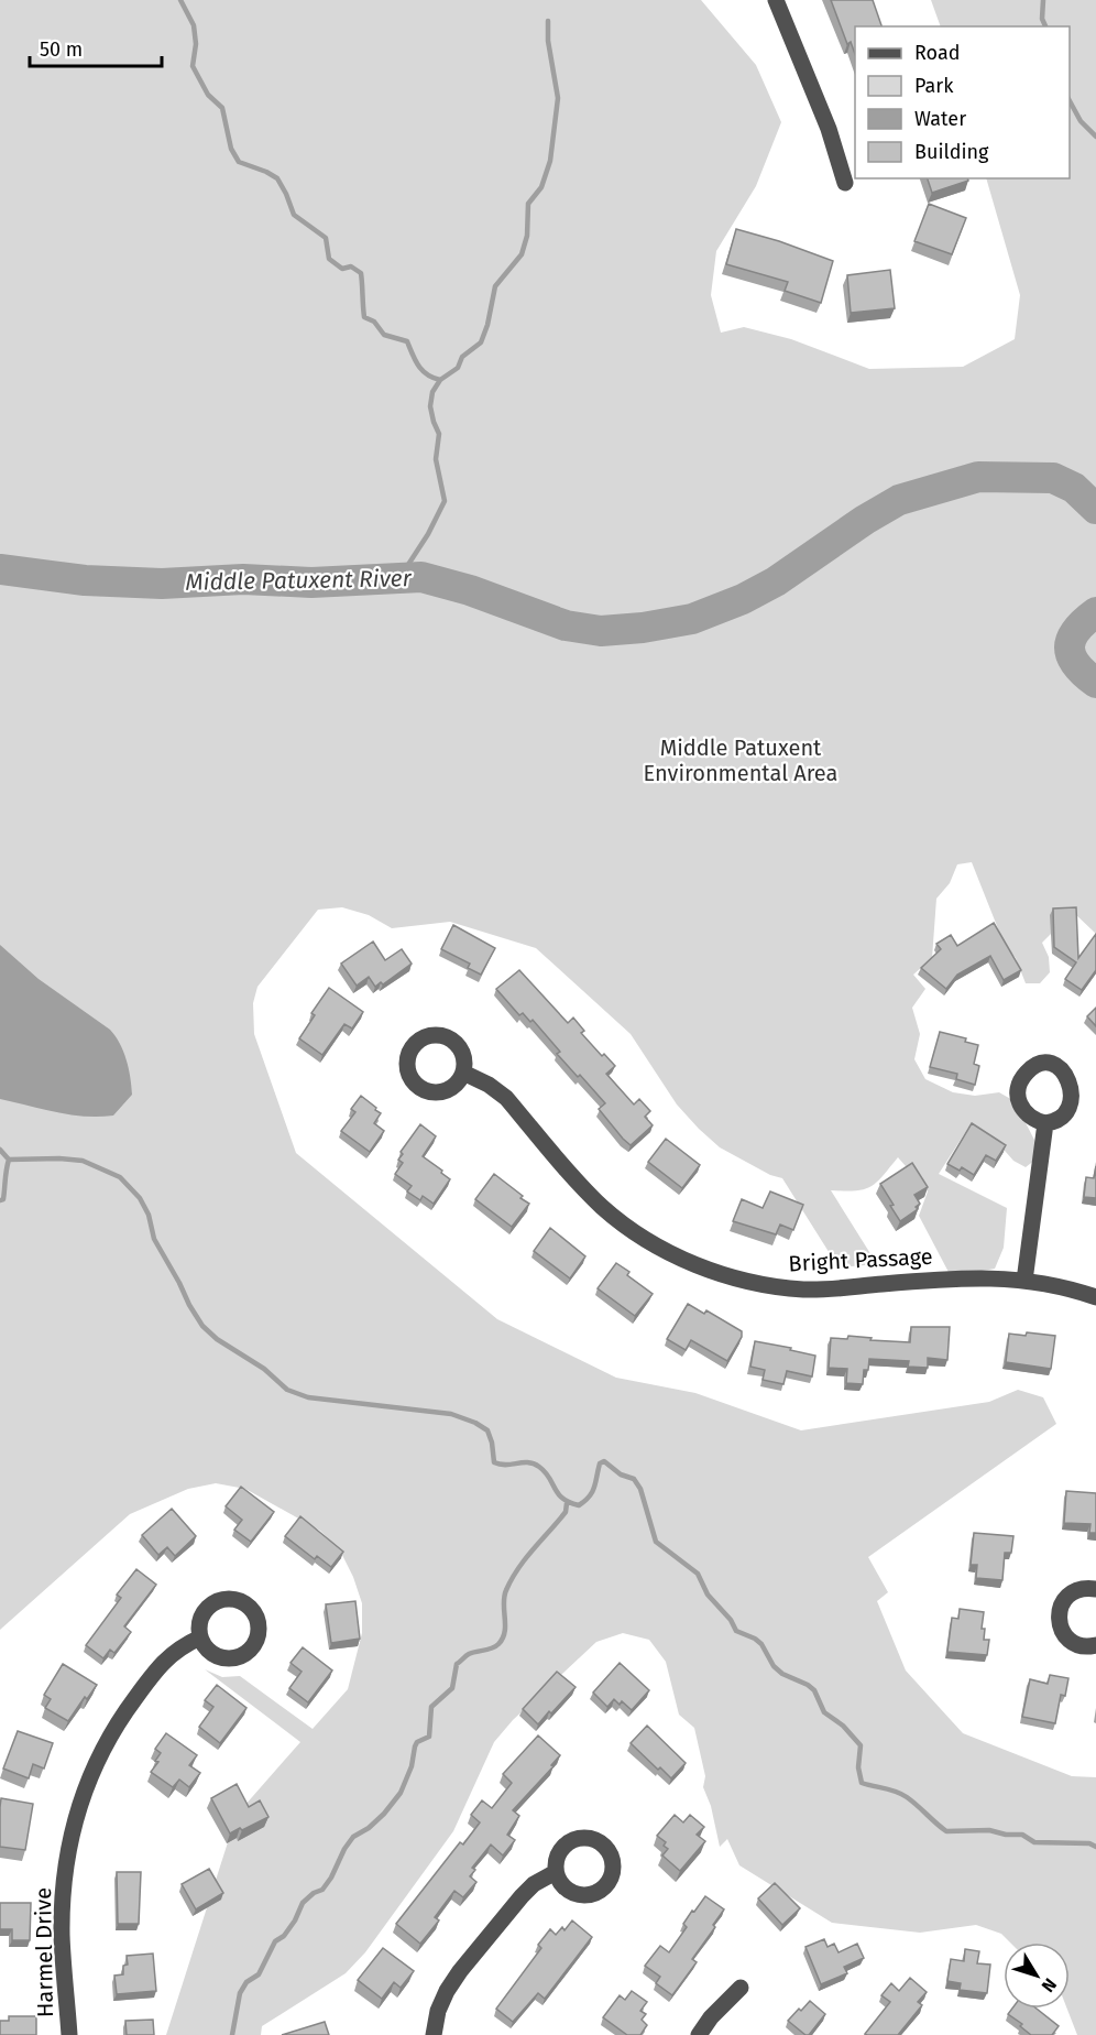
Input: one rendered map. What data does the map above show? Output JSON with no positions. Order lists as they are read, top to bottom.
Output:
{
  "streets": {
    "street": ["Bright Passage", "Harmel Drive"]
  },
  "water": ["Middle Patuxent River"],
  "parks": ["Middle Patuxent Environmental Area"],
  "legend": [
    "Road",
    "Park",
    "Water",
    "Building"
  ],
  "scale_bar": "50 m",
  "north": "bottom right"
}
